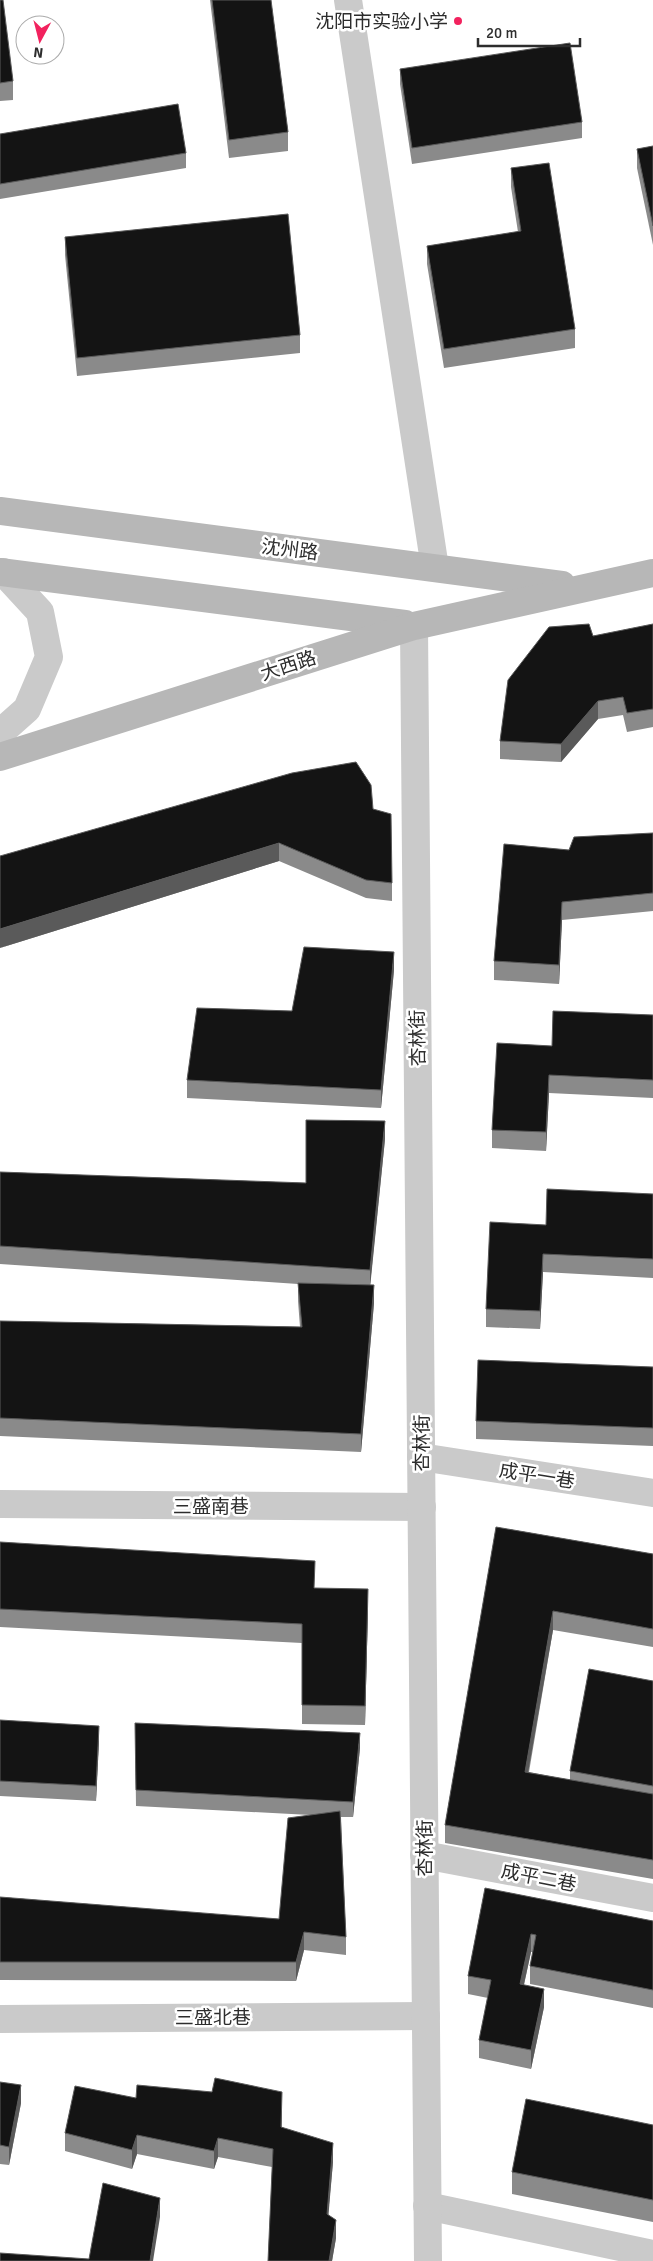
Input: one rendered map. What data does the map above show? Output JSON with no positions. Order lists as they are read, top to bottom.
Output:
{
  "streets": {
    "main road": ["沈州路", "大西路"],
    "street": [
      "杏林街",
      "成平一巷",
      "三盛南巷",
      "成平二巷",
      "三盛北巷"
    ]
  },
  "crossings": [
    ["沈州路", "大西路"],
    ["大西路", "杏林街"],
    ["杏林街", "成平一巷"],
    ["杏林街", "三盛南巷"],
    ["杏林街", "成平二巷"],
    ["杏林街", "三盛北巷"]
  ],
  "places": ["沈阳市实验小学"],
  "scale_bar": "20 m",
  "north": "bottom"
}
